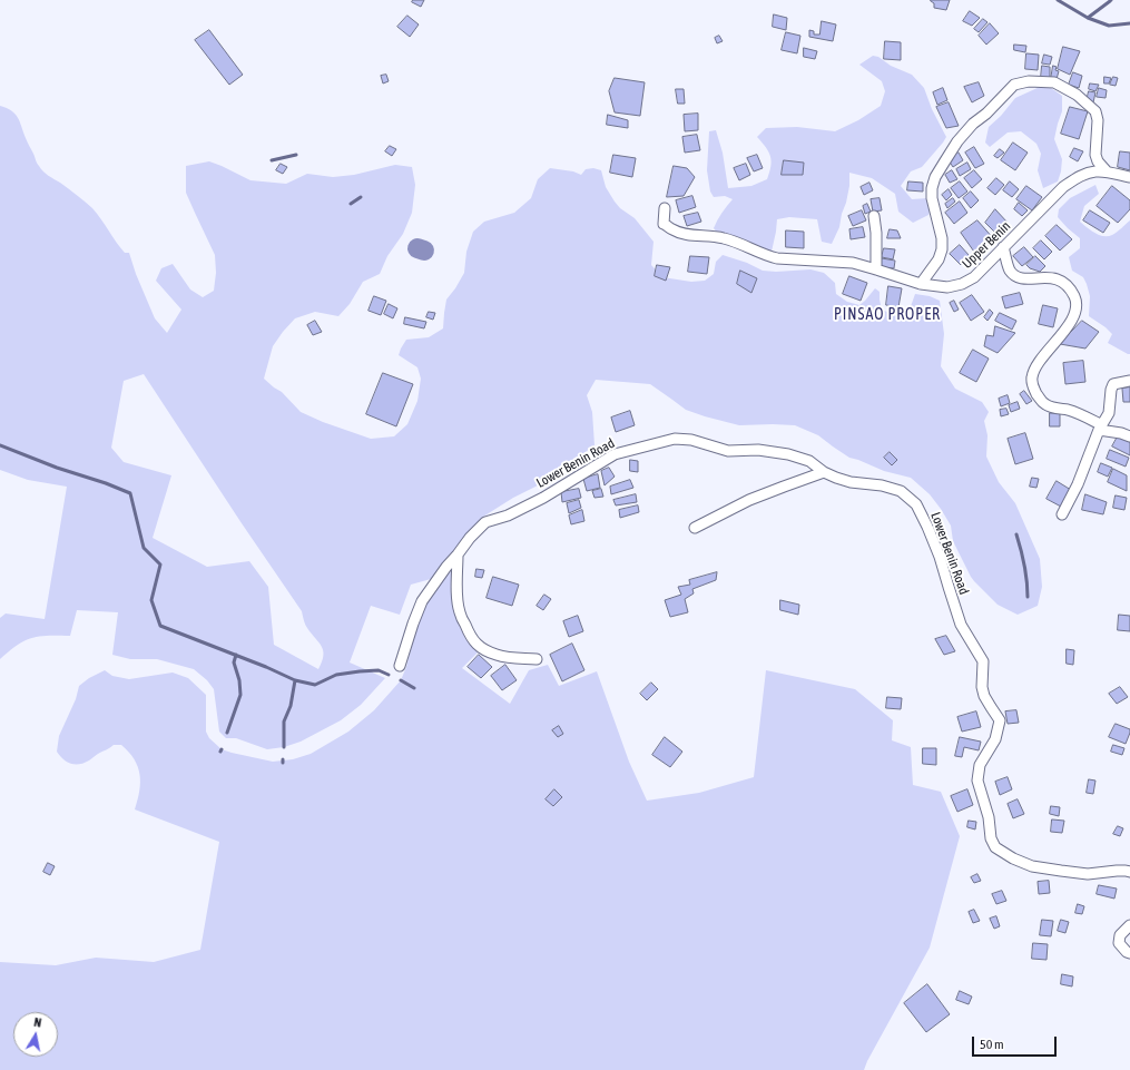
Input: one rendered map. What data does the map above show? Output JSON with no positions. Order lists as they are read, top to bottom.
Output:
{
  "streets": {
    "street": ["Upper Benin", "Lower Benin Road"]
  },
  "districts": ["PINSAO PROPER"],
  "scale_bar": "50 m",
  "north": "top"
}
